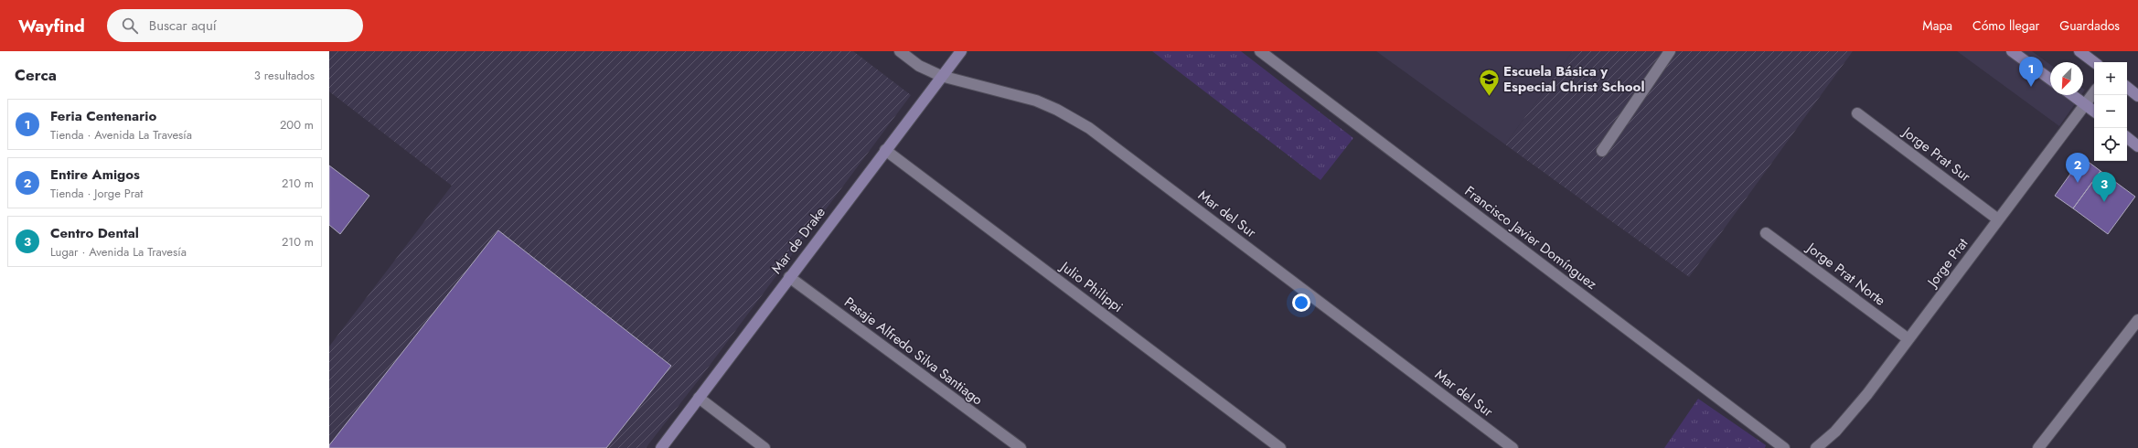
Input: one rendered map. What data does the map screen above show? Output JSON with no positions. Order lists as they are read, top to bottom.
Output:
{
  "streets": {
    "street": [
      "Jorge Prat Sur",
      "Mar del Sur",
      "Francisco Javier Domínguez",
      "Mar de Drake",
      "Jorge Prat",
      "Jorge Prat Norte",
      "Julio Philippi",
      "Pasaje Alfredo Silva Santiago"
    ]
  },
  "crossings": [
    ["Jorge Prat Sur", "Jorge Prat"],
    ["Mar del Sur", "Mar de Drake"],
    ["Mar de Drake", "Julio Philippi"],
    ["Mar de Drake", "Pasaje Alfredo Silva Santiago"],
    ["Jorge Prat", "Jorge Prat Norte"]
  ],
  "places": {
    "school or university": ["Escuela Básica y Especial Christ School"]
  },
  "north": "bottom left",
  "page": {
    "header": "Wayfind",
    "search": "Buscar aquí",
    "nav": ["Mapa", "Cómo llegar", "Guardados"],
    "heading": ["Cerca", "3 resultados"],
    "pins": ["1", "2", "3"],
    "map_buttons": ["+", "−"],
    "list": [
      {
        "mark": "1",
        "name": "Feria Centenario",
        "note": "Tienda · Avenida La Travesía",
        "value": "200 m"
      },
      {
        "mark": "2",
        "name": "Entire Amigos",
        "note": "Tienda · Jorge Prat",
        "value": "210 m"
      },
      {
        "mark": "3",
        "name": "Centro Dental",
        "note": "Lugar · Avenida La Travesía",
        "value": "210 m"
      }
    ]
  }
}
